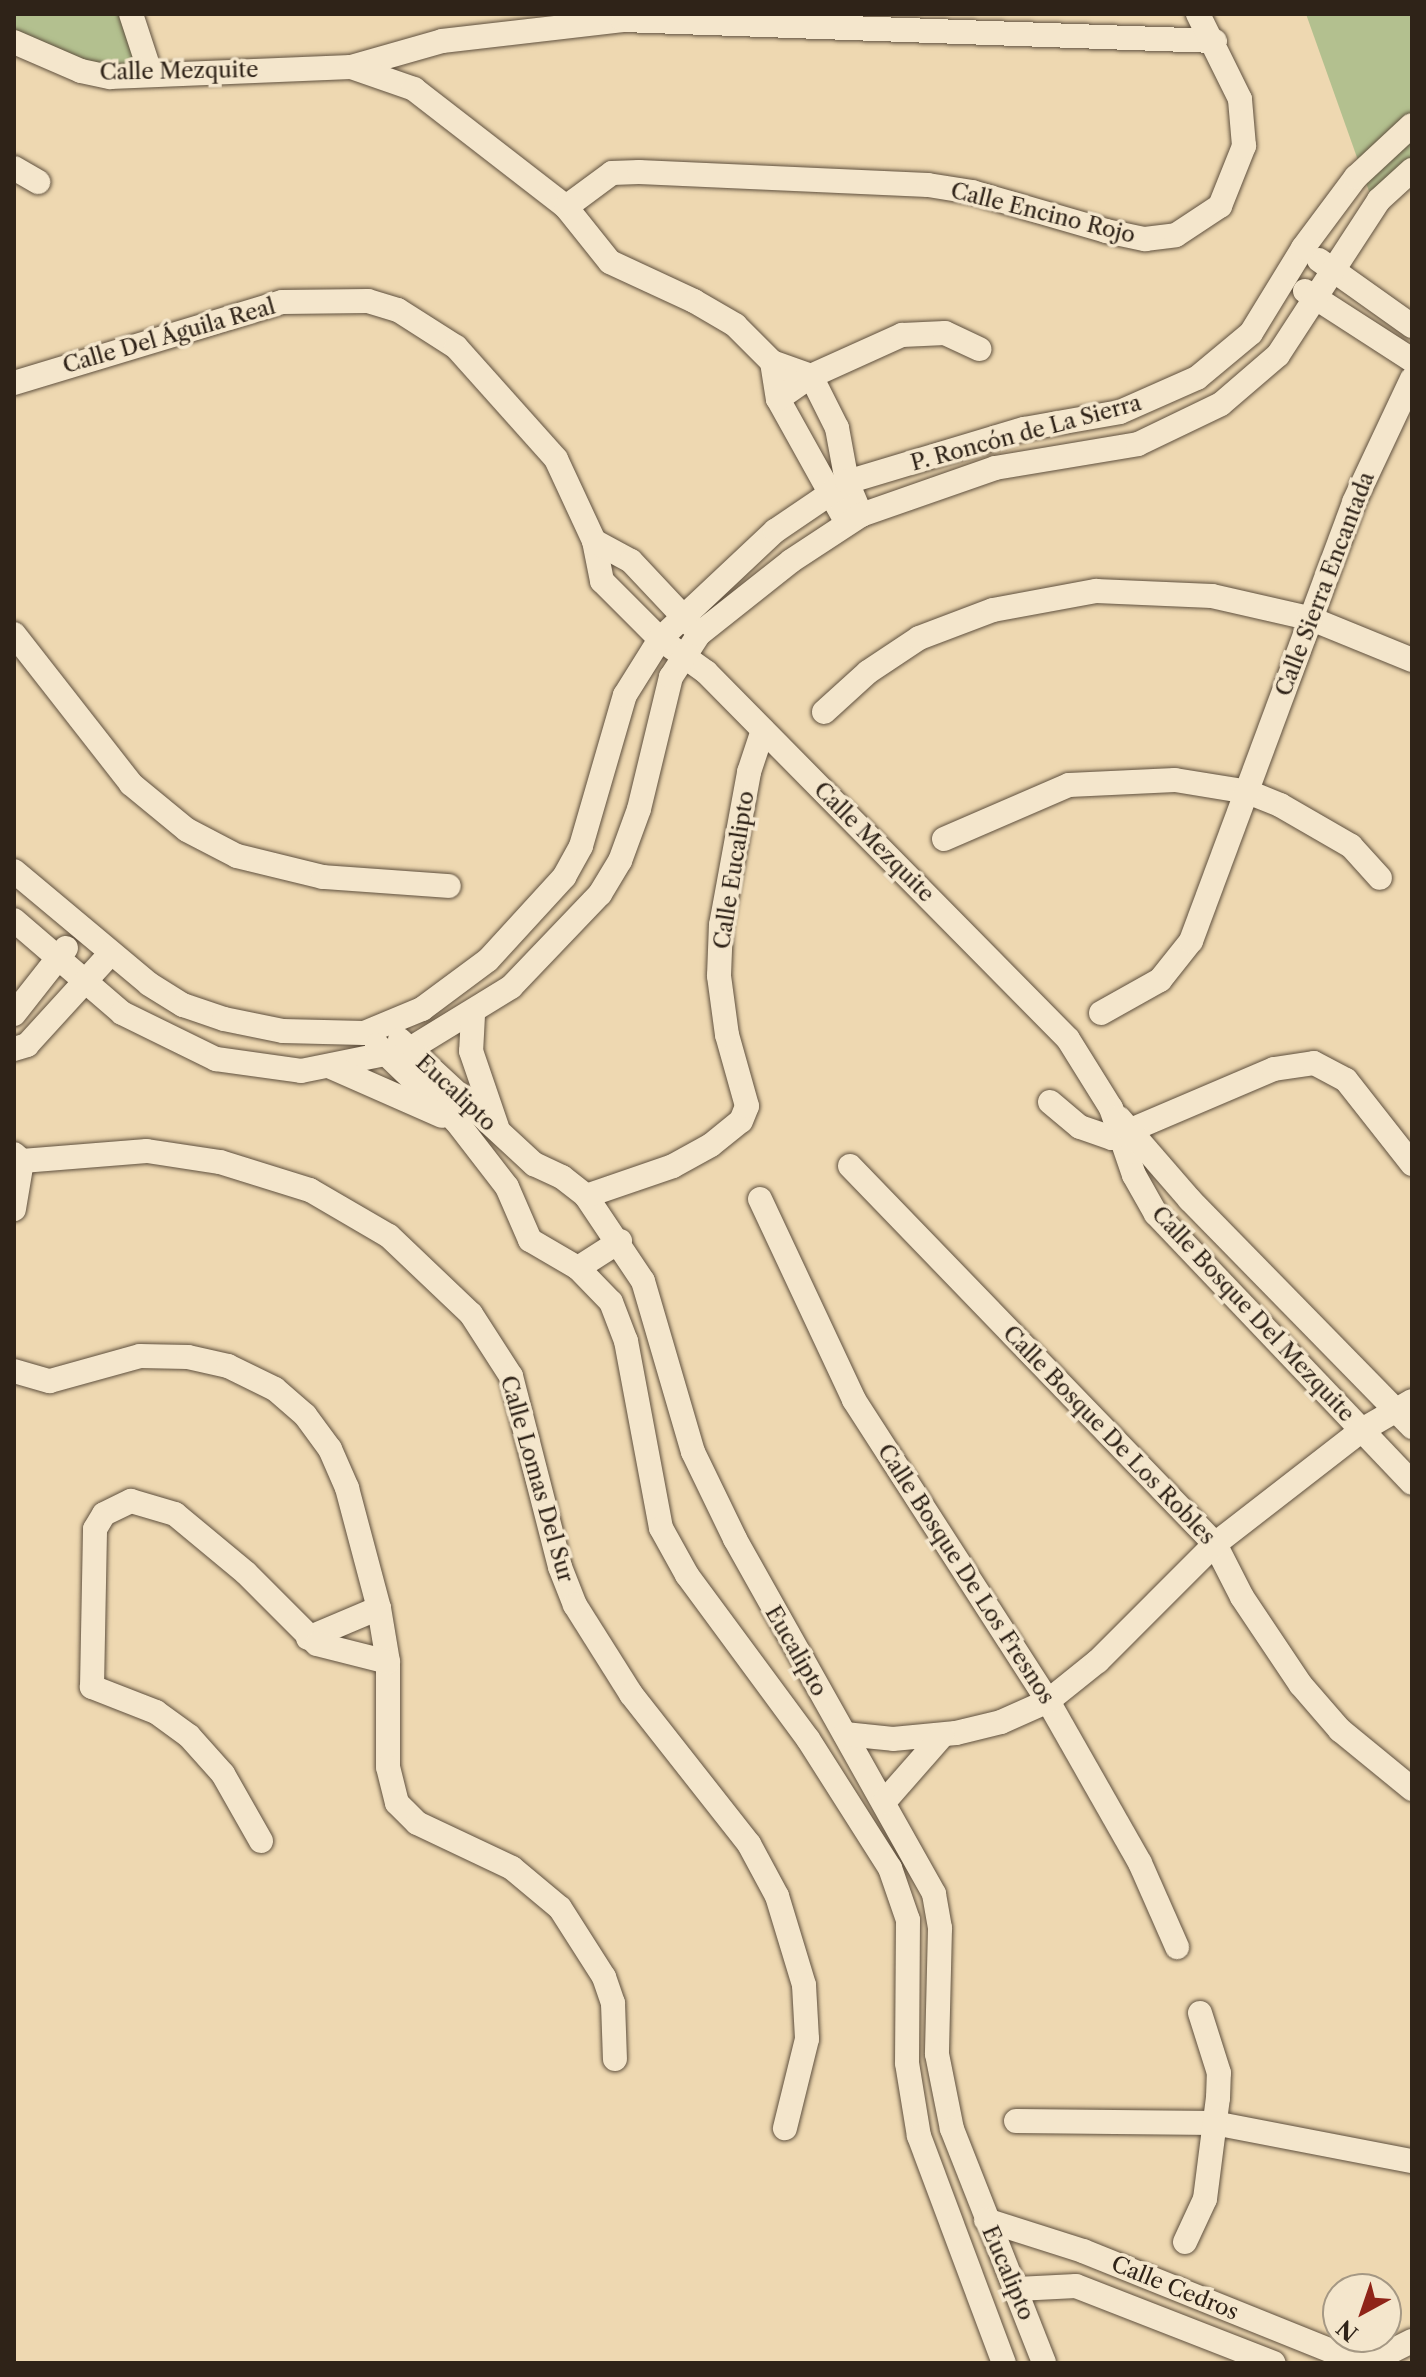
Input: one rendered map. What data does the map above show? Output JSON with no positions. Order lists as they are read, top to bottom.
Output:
{
  "streets": {
    "street": [
      "Calle Mezquite",
      "Calle Encino Rojo",
      "Calle Del Águila Real",
      "P. Roncón de La Sierra",
      "Calle Sierra Encantada",
      "Calle Eucalipto",
      "Eucalipto",
      "Calle Bosque Del Mezquite",
      "Calle Bosque De Los Robles",
      "Calle Lomas Del Sur",
      "Calle Bosque De Los Fresnos",
      "Calle Cedros"
    ]
  },
  "crossings": [
    ["Calle Mezquite", "Calle Del Águila Real"],
    ["Calle Mezquite", "P. Roncón de La Sierra"],
    ["Calle Mezquite", "Calle Eucalipto"],
    ["Calle Mezquite", "Calle Bosque Del Mezquite"],
    ["Calle Del Águila Real", "P. Roncón de La Sierra"],
    ["P. Roncón de La Sierra", "Eucalipto"],
    ["Calle Eucalipto", "Eucalipto"],
    ["Eucalipto", "Calle Cedros"]
  ],
  "north": "bottom left"
}
